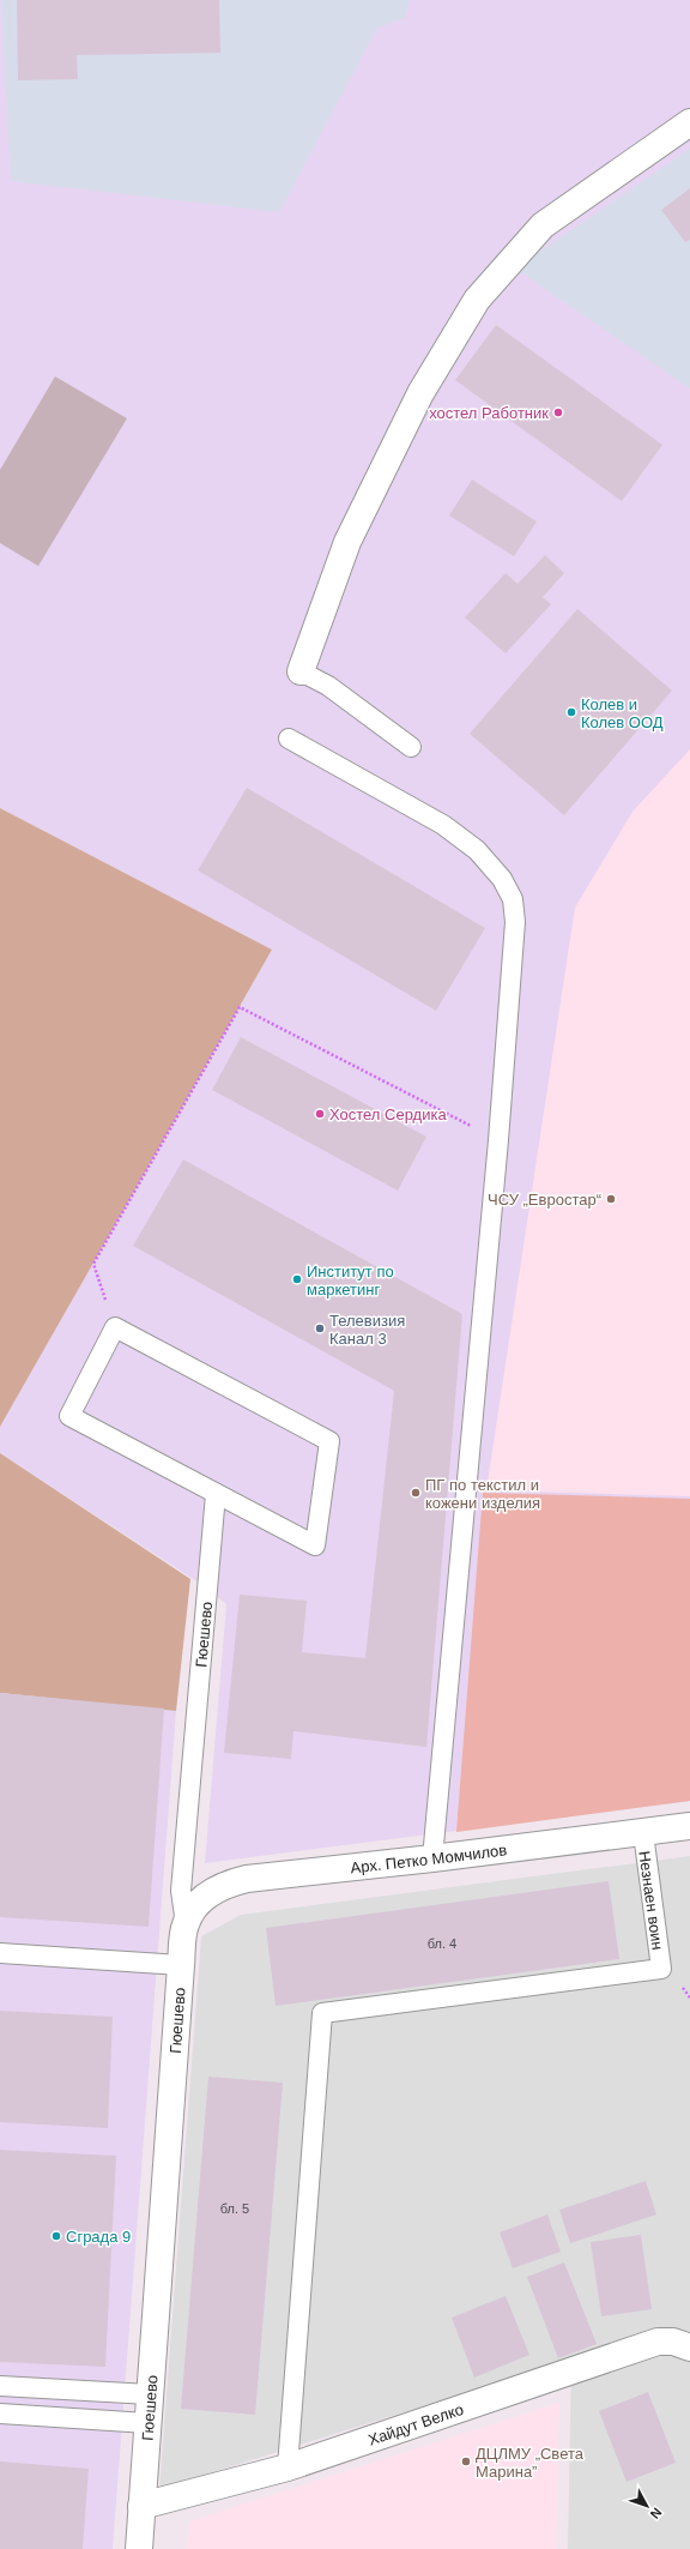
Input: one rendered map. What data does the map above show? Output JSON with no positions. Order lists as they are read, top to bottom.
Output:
{
  "streets": {
    "street": ["Гюешево", "Арх. Петко Момчилов", "Хайдут Велко"],
    "lane": ["Незнаен воин"]
  },
  "crossings": [
    ["Гюешево", "Арх. Петко Момчилов"],
    ["Гюешево", "Хайдут Велко"],
    ["Арх. Петко Момчилов", "Незнаен воин"],
    ["Незнаен воин", "Хайдут Велко"]
  ],
  "places": [
    "хостел Работник",
    "Колев и Колев ООД",
    "Хостел Сердика",
    "ЧСУ „Евростар“",
    "Институт по маркетинг",
    "Телевизия Канал 3",
    "ПГ по текстил и кожени изделия",
    "Сграда 9",
    "ДЦЛМУ „Света Марина”"
  ],
  "house_numbers": ["бл. 4", "бл. 5"],
  "north": "bottom right"
}
